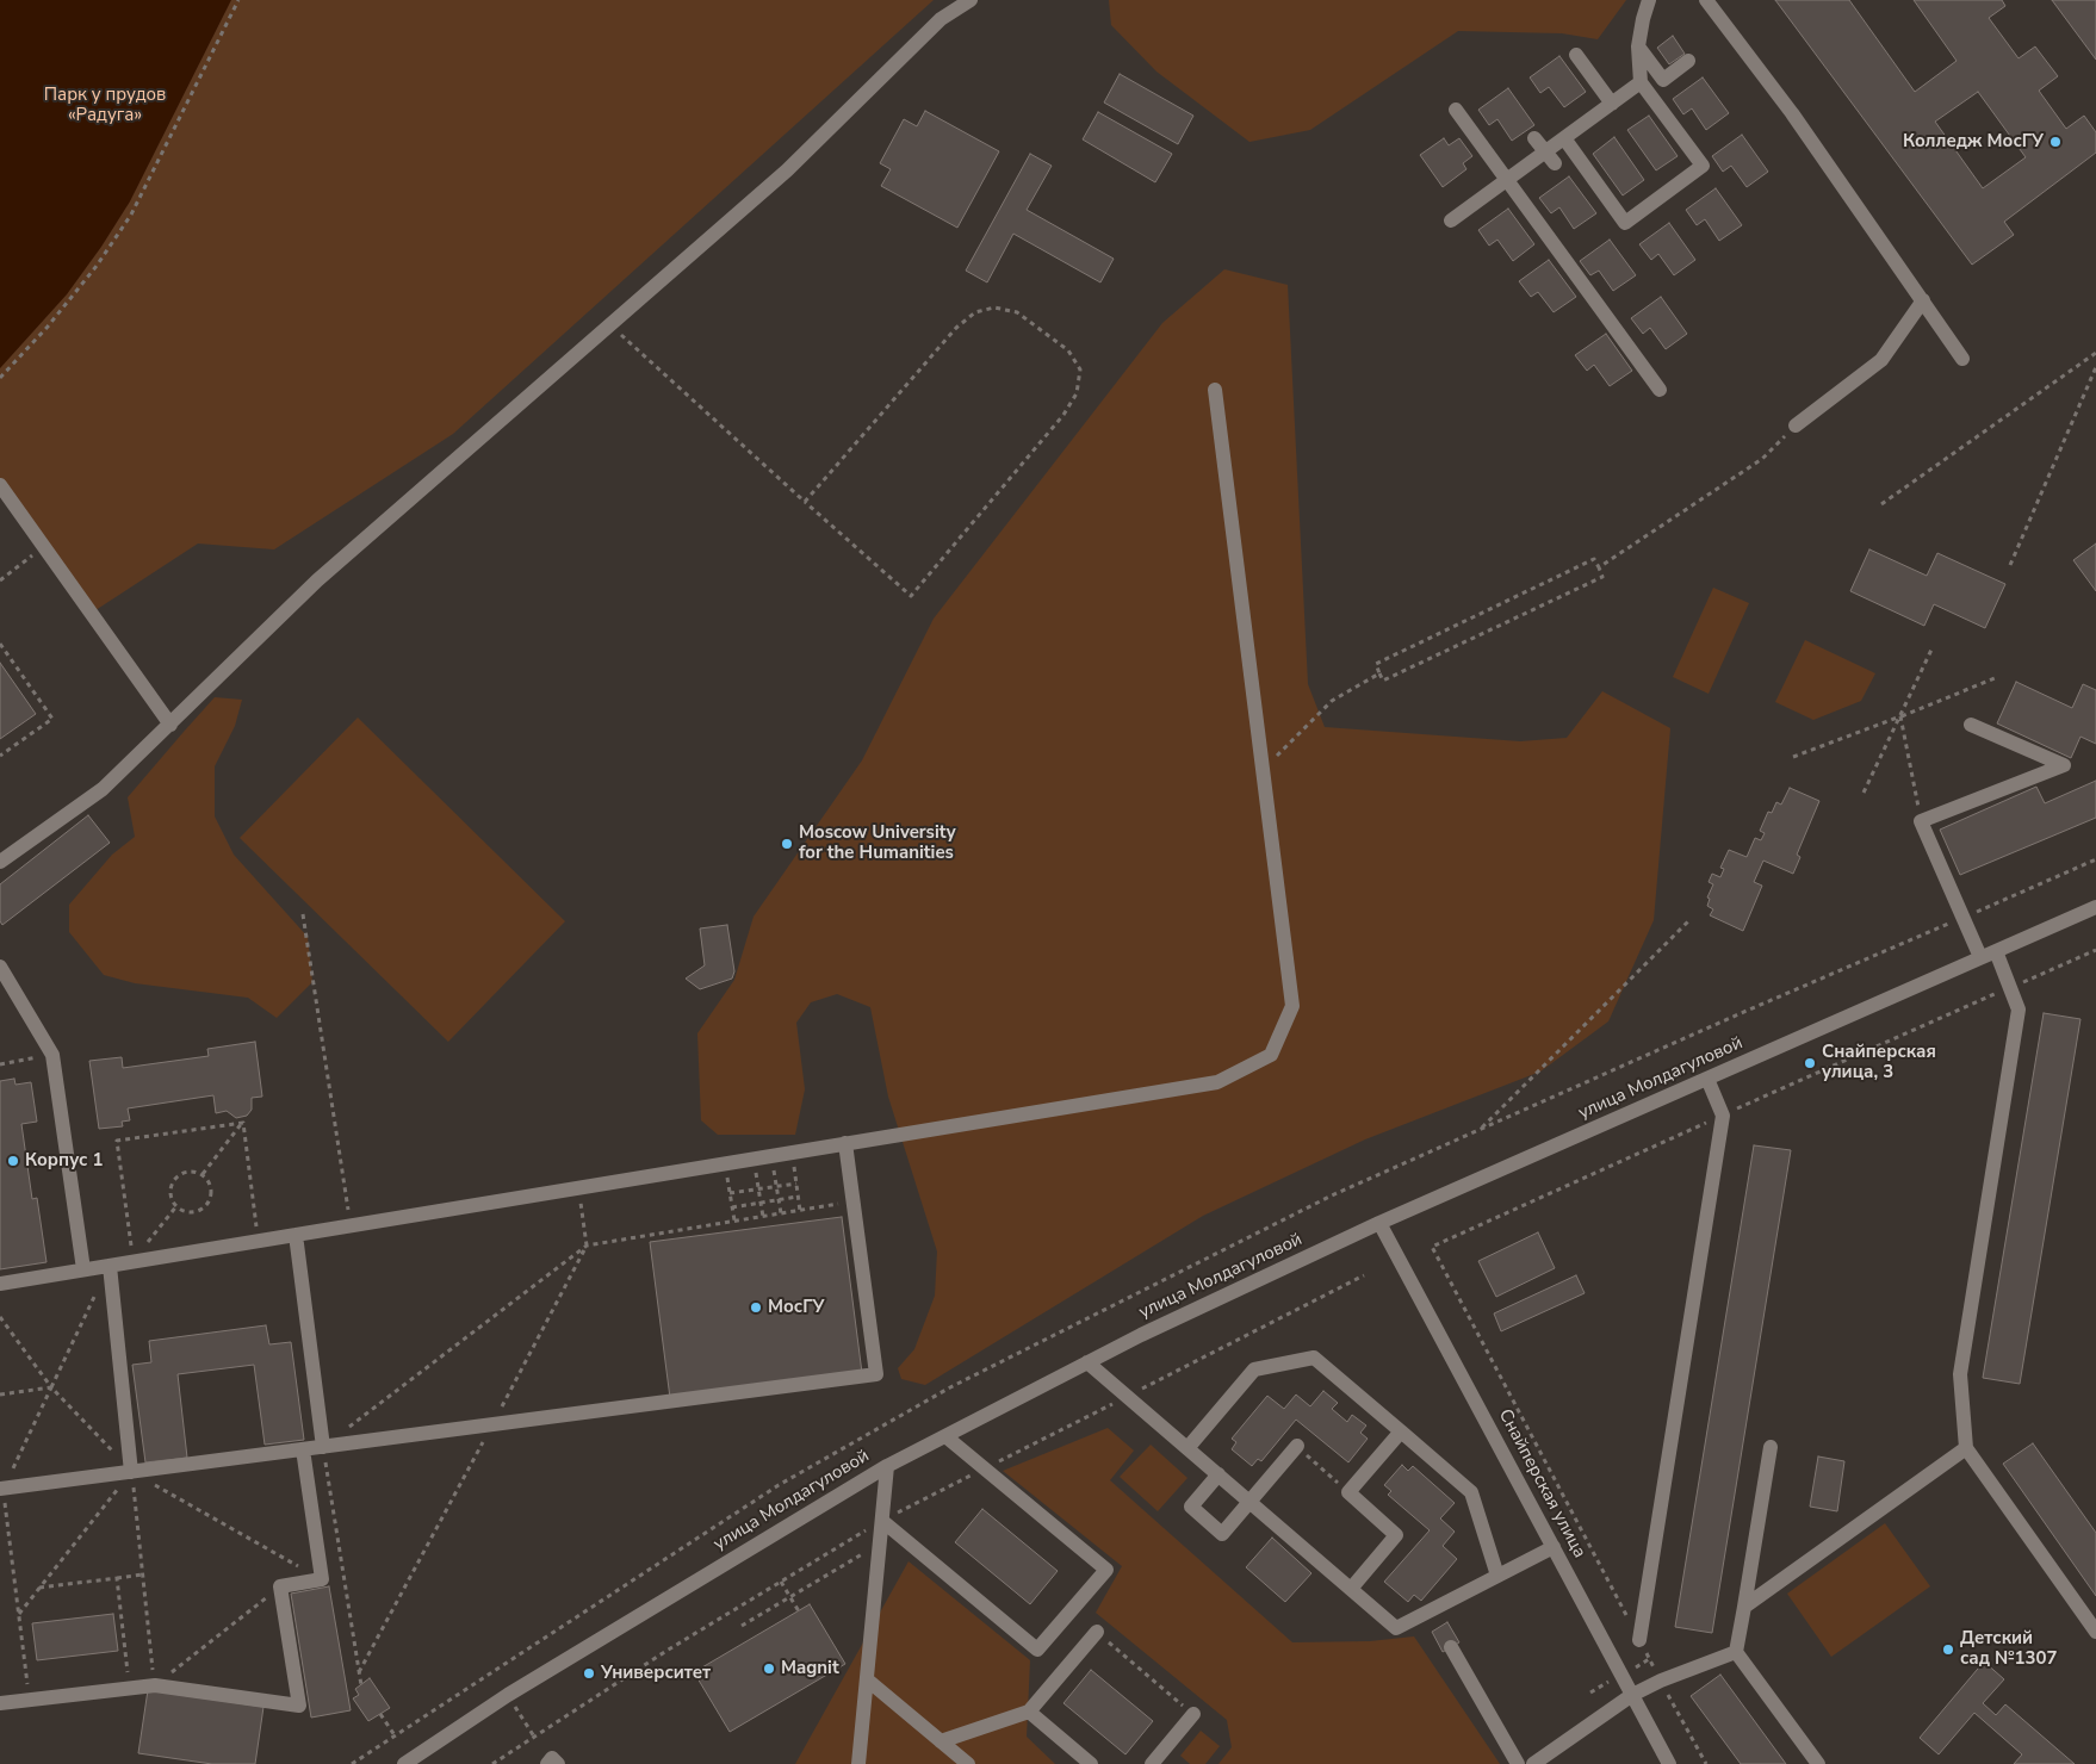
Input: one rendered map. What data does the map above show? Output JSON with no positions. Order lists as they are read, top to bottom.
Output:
{
  "streets": {
    "street": ["улица Молдагуловой", "Снайперская улица"]
  },
  "crossings": [
    ["улица Молдагуловой", "Снайперская улица"]
  ],
  "parks": ["Парк у прудов «Радуга»"],
  "places": [
    "Колледж МосГУ",
    "Moscow University for the Humanities",
    "Снайперская улица, 3",
    "Корпус 1",
    "МосГУ",
    "Детский сад №1307",
    "Magnit",
    "Университет"
  ]
}
